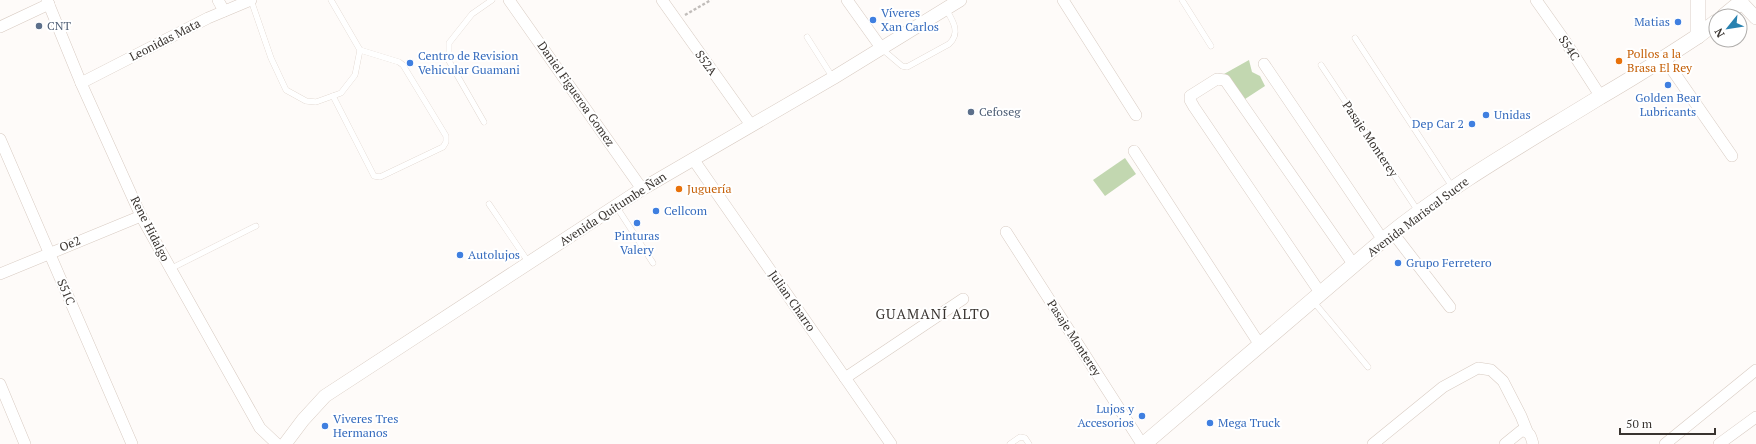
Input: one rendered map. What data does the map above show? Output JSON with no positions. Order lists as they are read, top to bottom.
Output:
{
  "streets": {
    "main road": ["Avenida Mariscal Sucre"],
    "street": [
      "Leonidas Mata",
      "S54C",
      "S52A",
      "Daniel Figueroa Gomez",
      "Pasaje Monterey",
      "Avenida Quitumbe Ñan",
      "Rene Hidalgo",
      "Oe2",
      "S51C",
      "Julian Charro"
    ]
  },
  "crossings": [
    ["Leonidas Mata", "Rene Hidalgo"],
    ["S54C", "Avenida Mariscal Sucre"],
    ["S52A", "Avenida Quitumbe Ñan"],
    ["Daniel Figueroa Gomez", "Avenida Quitumbe Ñan"],
    ["Pasaje Monterey", "Avenida Mariscal Sucre"],
    ["Avenida Quitumbe Ñan", "Julian Charro"],
    ["Rene Hidalgo", "Oe2"],
    ["Oe2", "S51C"]
  ],
  "districts": ["GUAMANÍ ALTO"],
  "places": [
    "Víveres Xan Carlos",
    "Matias",
    "CNT",
    "Pollos a la Brasa El Rey",
    "Centro de Revision Vehicular Guamani",
    "Golden Bear Lubricants",
    "Cefoseg",
    "Unidas",
    "Dep Car 2",
    "Juguería",
    "Cellcom",
    "Pinturas Valery",
    "Autolujos",
    "Grupo Ferretero",
    "Lujos y Accesorios",
    "Mega Truck",
    "Viveres Tres Hermanos"
  ],
  "scale_bar": "50 m",
  "north": "bottom left"
}
